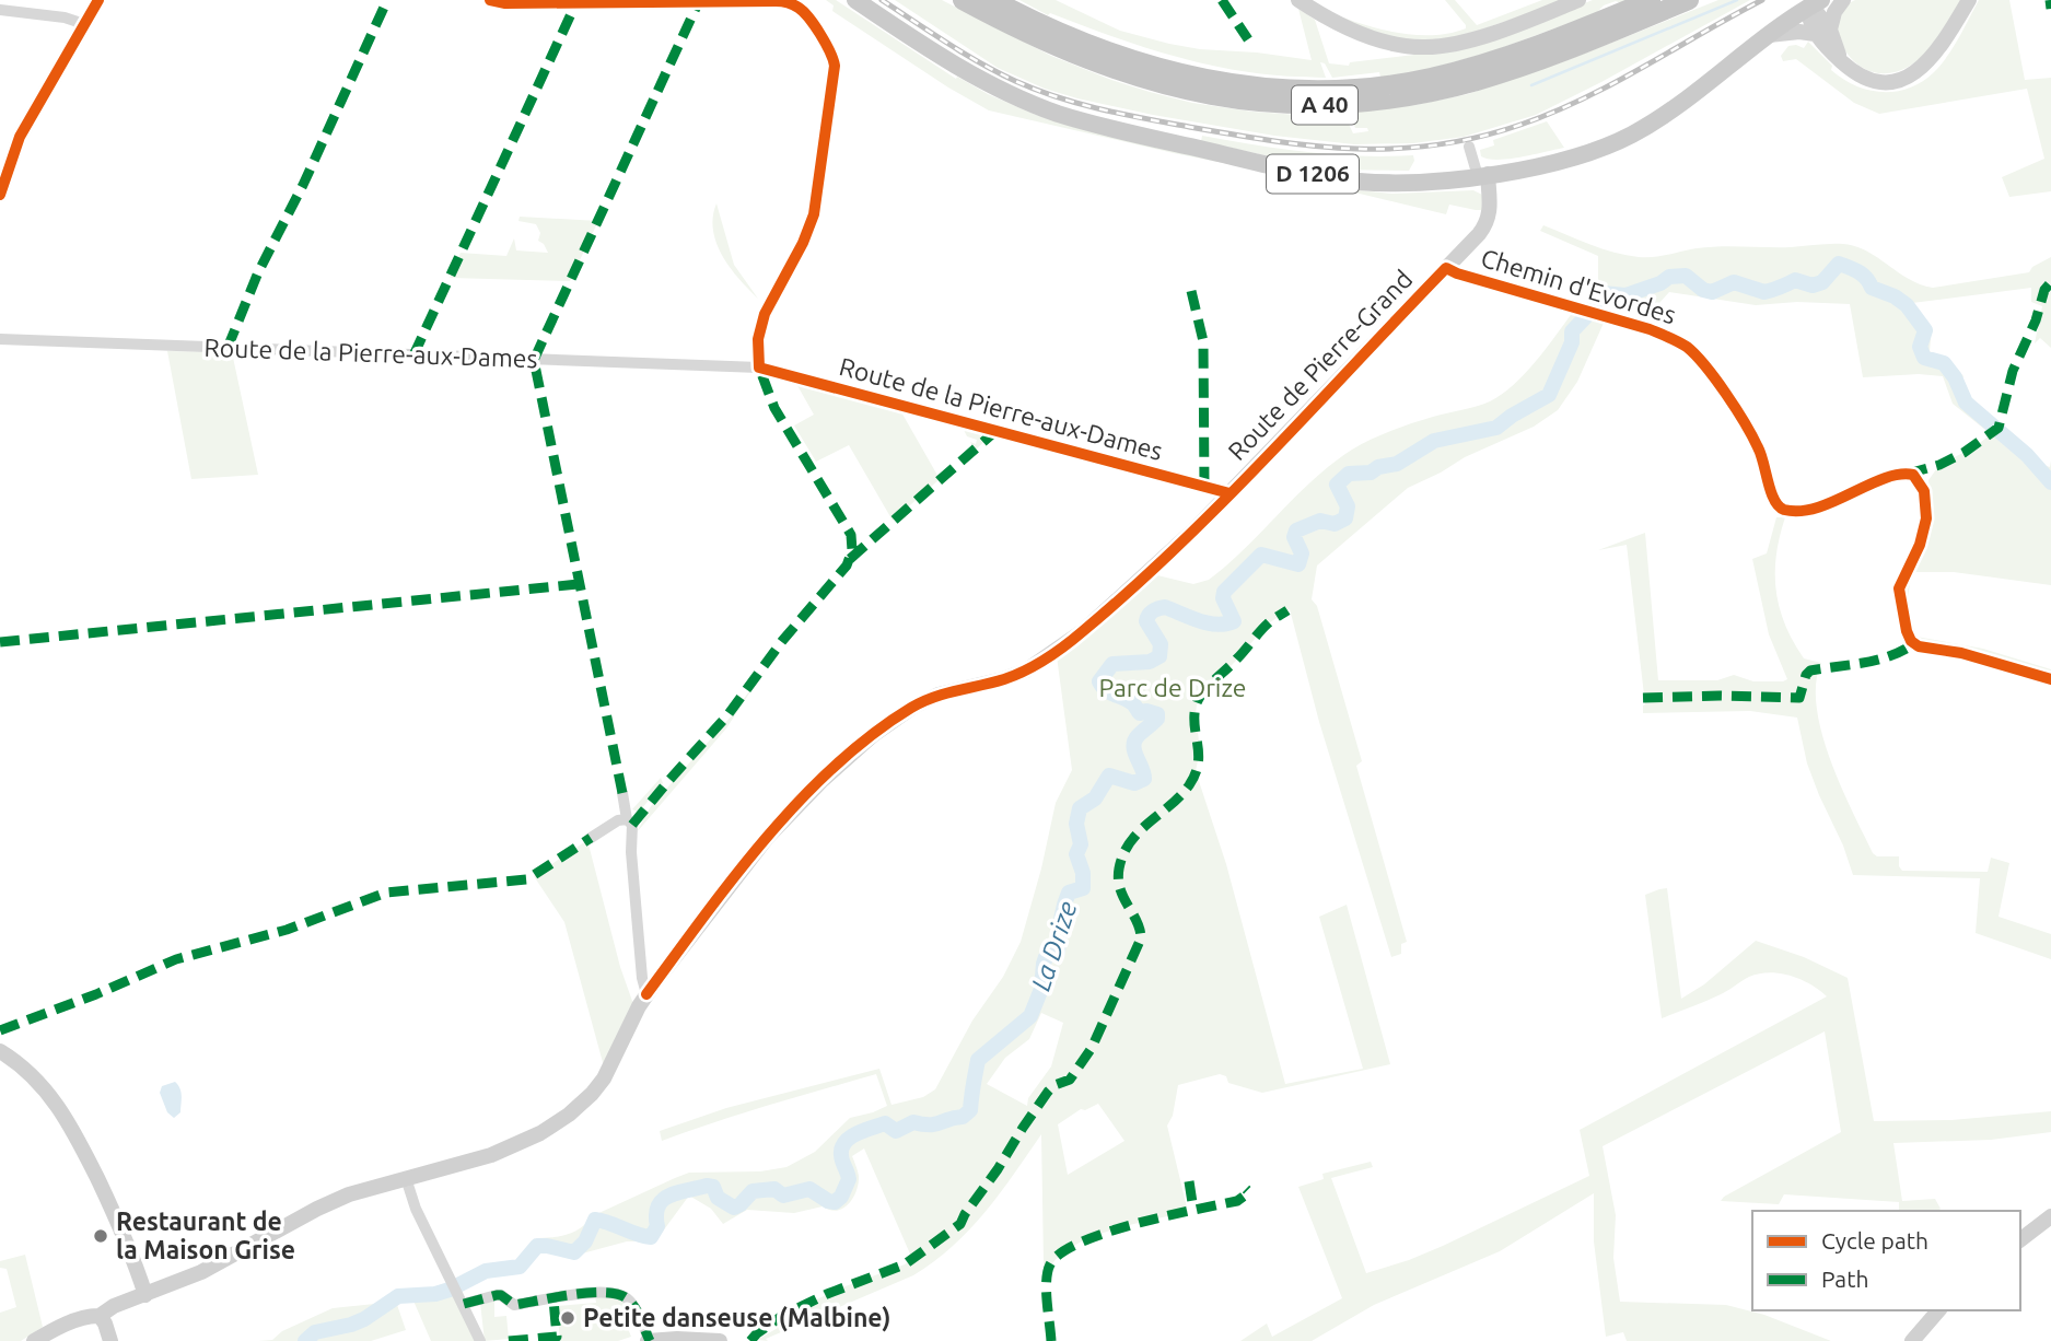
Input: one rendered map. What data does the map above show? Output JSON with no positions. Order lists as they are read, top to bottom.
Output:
{
  "streets": {
    "highway": ["A 40"],
    "main road": ["D 1206"],
    "street": ["Chemin d'Evordes", "Route de la Pierre-aux-Dames", "Route de Pierre-Grand"]
  },
  "crossings": [
    ["D 1206", "Route de Pierre-Grand"],
    ["Chemin d'Evordes", "Route de Pierre-Grand"],
    ["Route de la Pierre-aux-Dames", "Route de Pierre-Grand"]
  ],
  "water": ["La Drize"],
  "parks": ["Parc de Drize"],
  "places": ["Restaurant de la Maison Grise", "Petite danseuse (Malbine)"],
  "legend": ["Cycle path", "Path"]
}
